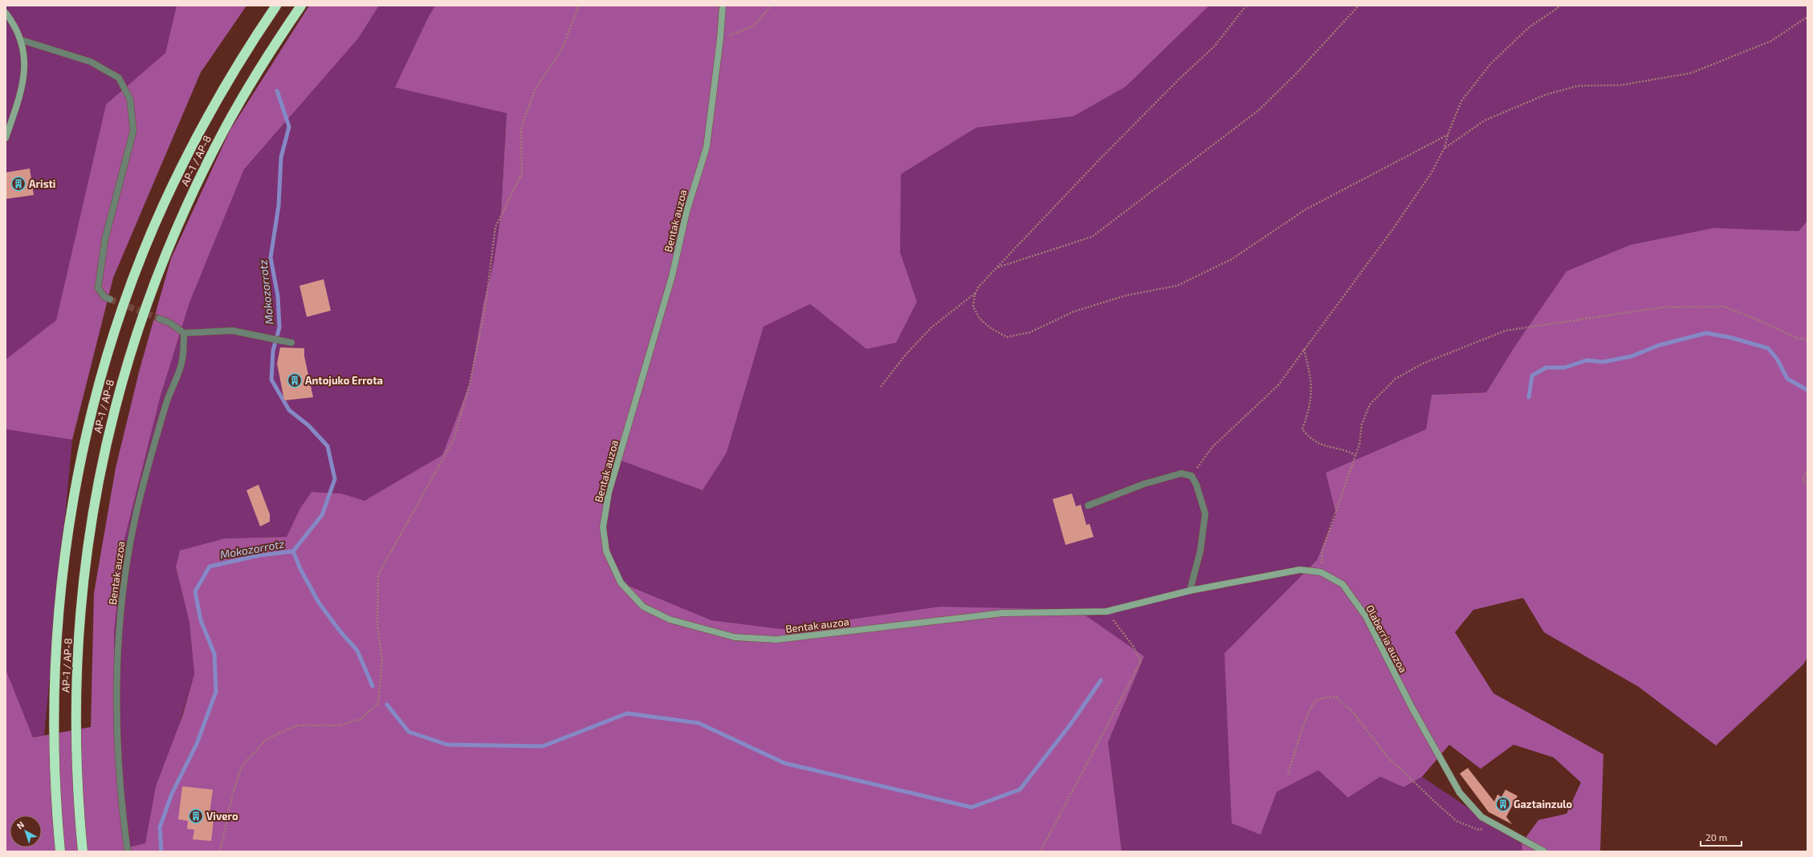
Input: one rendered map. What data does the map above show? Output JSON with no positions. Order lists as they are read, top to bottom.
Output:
{
  "streets": {
    "highway": ["AP-1 / AP-8"],
    "street": ["Bentak auzoa", "Olaberria auzoa"]
  },
  "crossings": [
    ["Bentak auzoa", "Olaberria auzoa"]
  ],
  "water": ["Mokozorrotz"],
  "places": {
    "building": [
      "Aristi",
      "Antojuko Errota",
      "Gaztainzulo",
      "Vivero"
    ]
  },
  "scale_bar": "20 m",
  "north": "top left"
}
